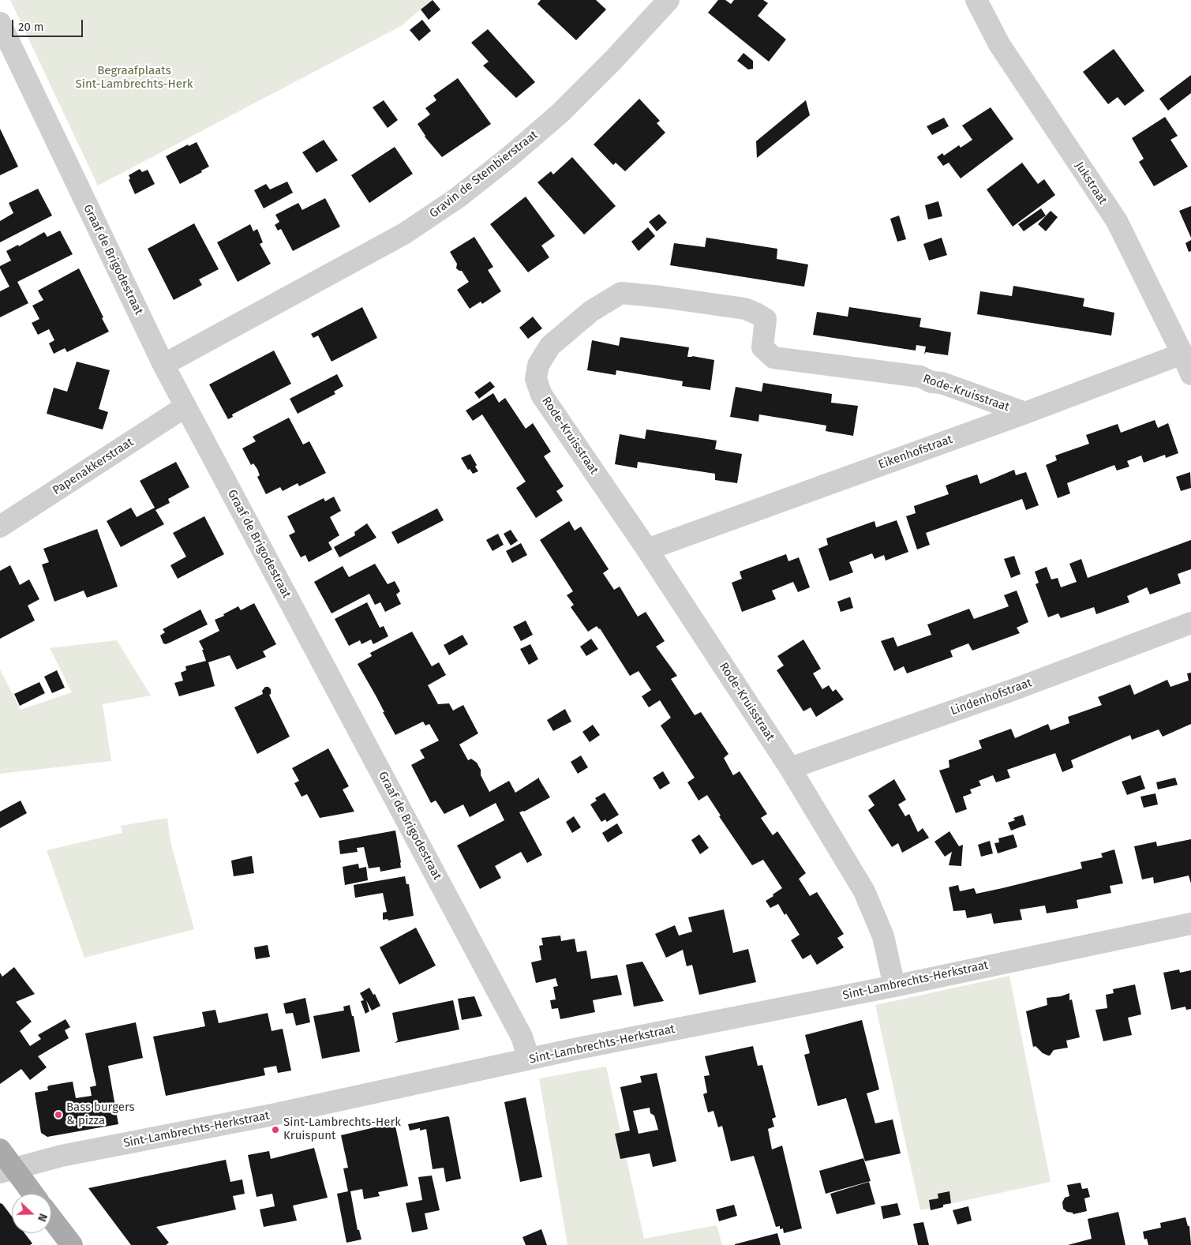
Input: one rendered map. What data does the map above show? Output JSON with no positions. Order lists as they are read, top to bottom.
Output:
{
  "streets": {
    "street": [
      "Gravin de Stembierstraat",
      "Jukstraat",
      "Graaf de Brigodestraat",
      "Rode-Kruisstraat",
      "Eikenhofstraat",
      "Papenakkerstraat",
      "Lindenhofstraat",
      "Sint-Lambrechts-Herkstraat"
    ]
  },
  "crossings": [
    ["Gravin de Stembierstraat", "Graaf de Brigodestraat"],
    ["Jukstraat", "Eikenhofstraat"],
    ["Graaf de Brigodestraat", "Papenakkerstraat"],
    ["Graaf de Brigodestraat", "Sint-Lambrechts-Herkstraat"],
    ["Rode-Kruisstraat", "Eikenhofstraat"],
    ["Rode-Kruisstraat", "Lindenhofstraat"],
    ["Rode-Kruisstraat", "Sint-Lambrechts-Herkstraat"]
  ],
  "parks": ["Begraafplaats Sint-Lambrechts-Herk"],
  "places": ["Bass burgers & pizza", "Sint-Lambrechts-Herk Kruispunt"],
  "scale_bar": "20 m",
  "north": "right"
}
